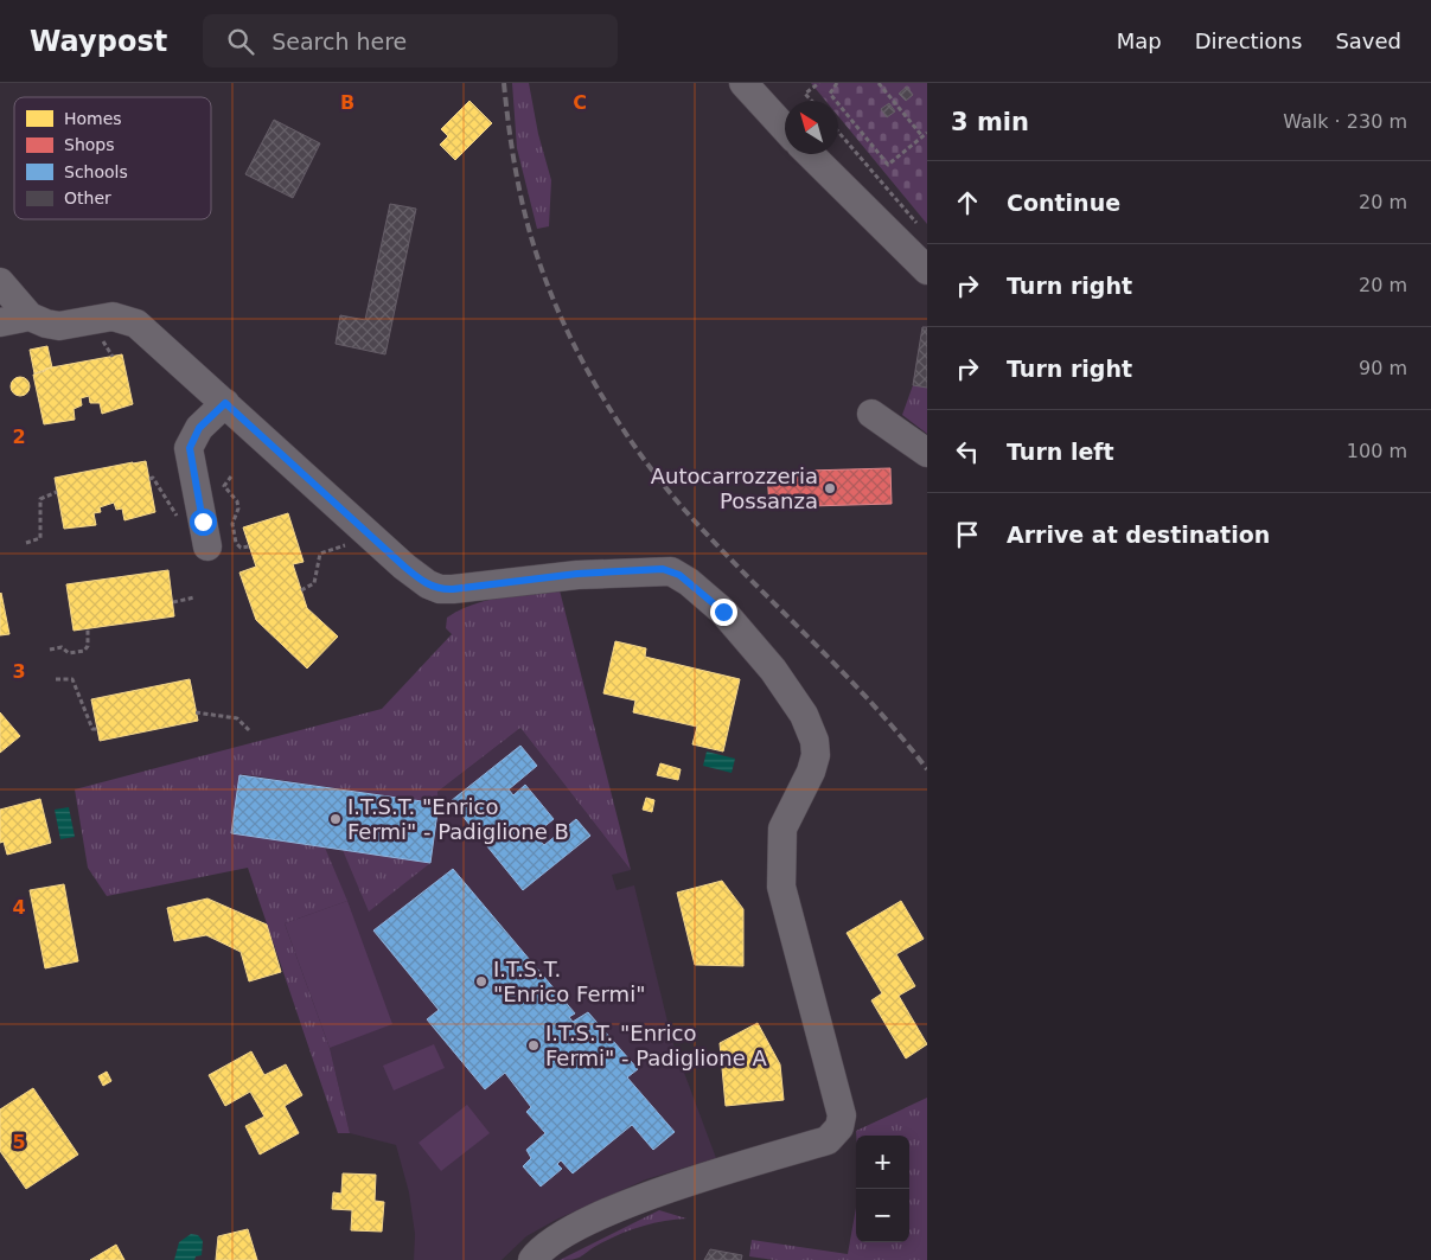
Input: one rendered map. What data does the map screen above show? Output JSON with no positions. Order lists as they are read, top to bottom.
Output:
{
  "places": [
    "Autocarrozzeria Possanza",
    "I.T.S.T. \"Enrico Fermi\" - Padiglione B",
    "I.T.S.T. \"Enrico Fermi\"",
    "I.T.S.T. \"Enrico Fermi\" - Padiglione A"
  ],
  "legend": [
    "Homes",
    "Shops",
    "Schools",
    "Other"
  ],
  "north": "top left",
  "page": {
    "header": "Waypost",
    "search": "Search here",
    "nav": ["Map", "Directions", "Saved"],
    "heading": ["3 min", "Walk · 230 m"],
    "list": [
      ["Continue", "20 m"],
      ["Turn right", "20 m"],
      ["Turn right", "90 m"],
      ["Turn left", "100 m"],
      "Arrive at destination"
    ],
    "map_buttons": ["+", "−"]
  },
  "grid": {
    "columns": ["B", "C"],
    "rows": [
      "2",
      "3",
      "4",
      "5"
    ]
  }
}
